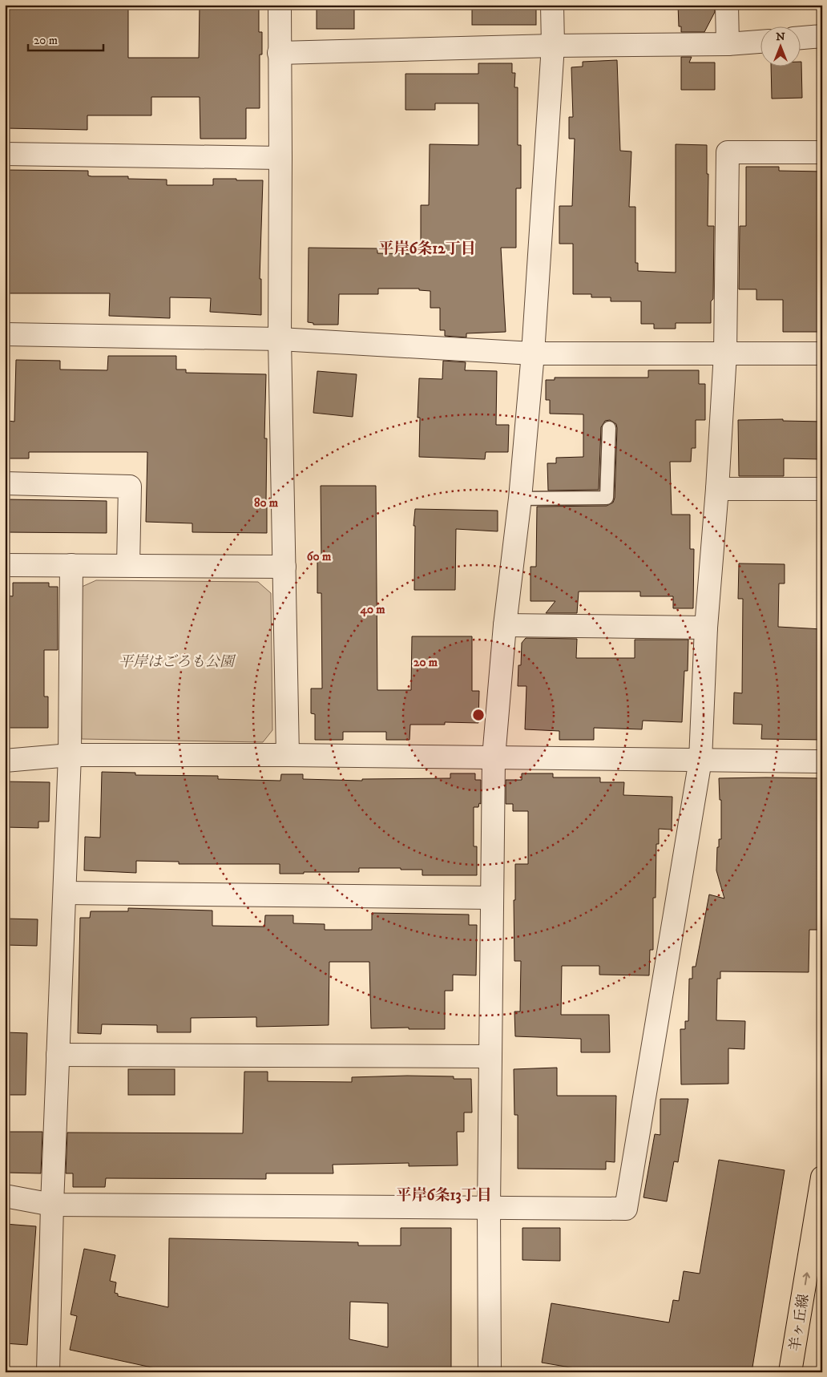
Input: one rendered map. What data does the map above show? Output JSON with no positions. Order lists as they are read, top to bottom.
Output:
{
  "streets": {
    "main road": ["羊ヶ丘線"]
  },
  "one_way": ["羊ヶ丘線"],
  "districts": ["平岸6条12丁目", "平岸6条13丁目"],
  "parks": ["平岸はごろも公園"],
  "scale_bar": "20 m",
  "north": "top",
  "rings": [
    "80 m",
    "60 m",
    "40 m",
    "20 m"
  ]
}
